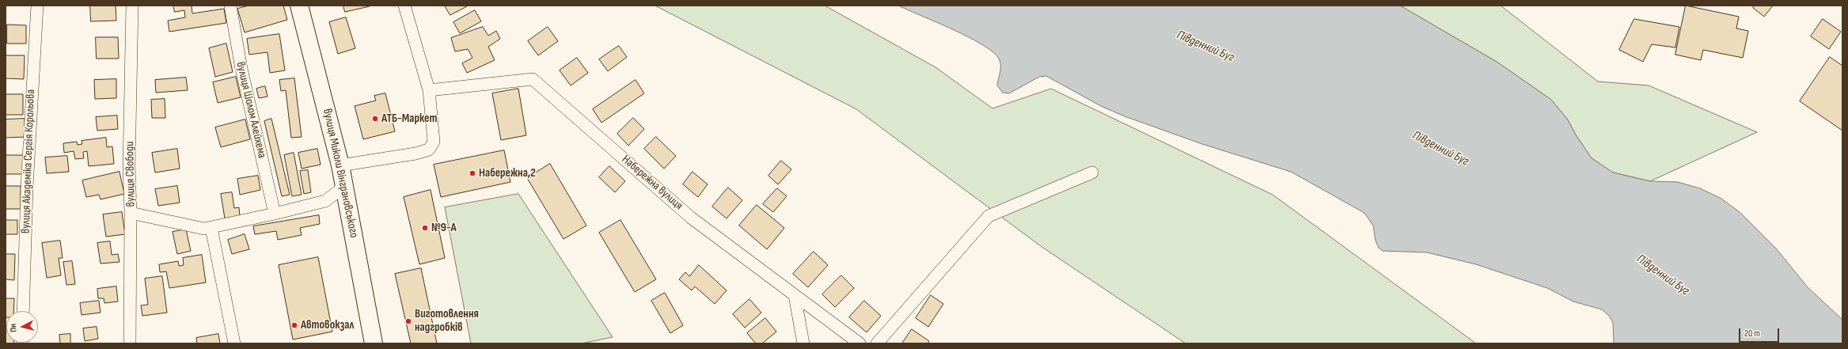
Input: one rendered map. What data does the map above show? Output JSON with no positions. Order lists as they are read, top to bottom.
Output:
{
  "streets": {
    "main road": ["вулиця Миколи Вінграновського"],
    "street": [
      "вулиця Шолом Алейхема",
      "вулиця Академіка Сергія Корольова",
      "вулиця Свободи",
      "Набережна вулиця"
    ]
  },
  "water": ["Південний Буг"],
  "places": [
    "АТБ-Маркет",
    "Набережна,2",
    "№9-А",
    "Виготовлення надгробків",
    "Автовокзал"
  ],
  "scale_bar": "20 m",
  "north": "left"
}
